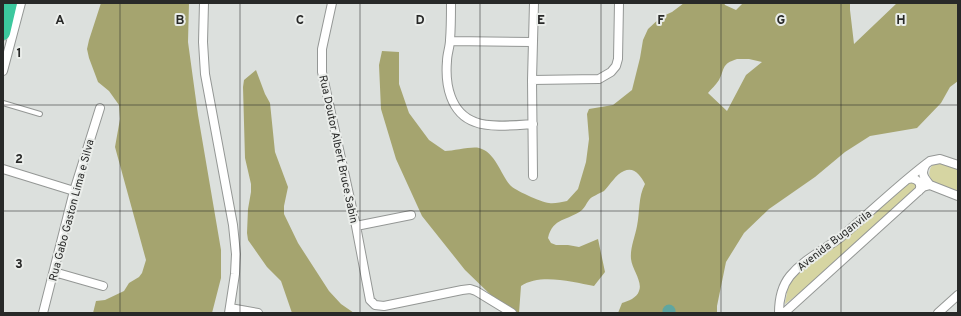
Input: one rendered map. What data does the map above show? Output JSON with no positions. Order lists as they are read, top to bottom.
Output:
{
  "streets": {
    "street": ["Rua Doutor Albert Bruce Sabin", "Rua Gabo Gaston Lima e Silva", "Avenida Buganvila"]
  },
  "grid": {
    "columns": [
      "A",
      "B",
      "C",
      "D",
      "E",
      "F",
      "G",
      "H"
    ],
    "rows": ["1", "2", "3"]
  }
}
